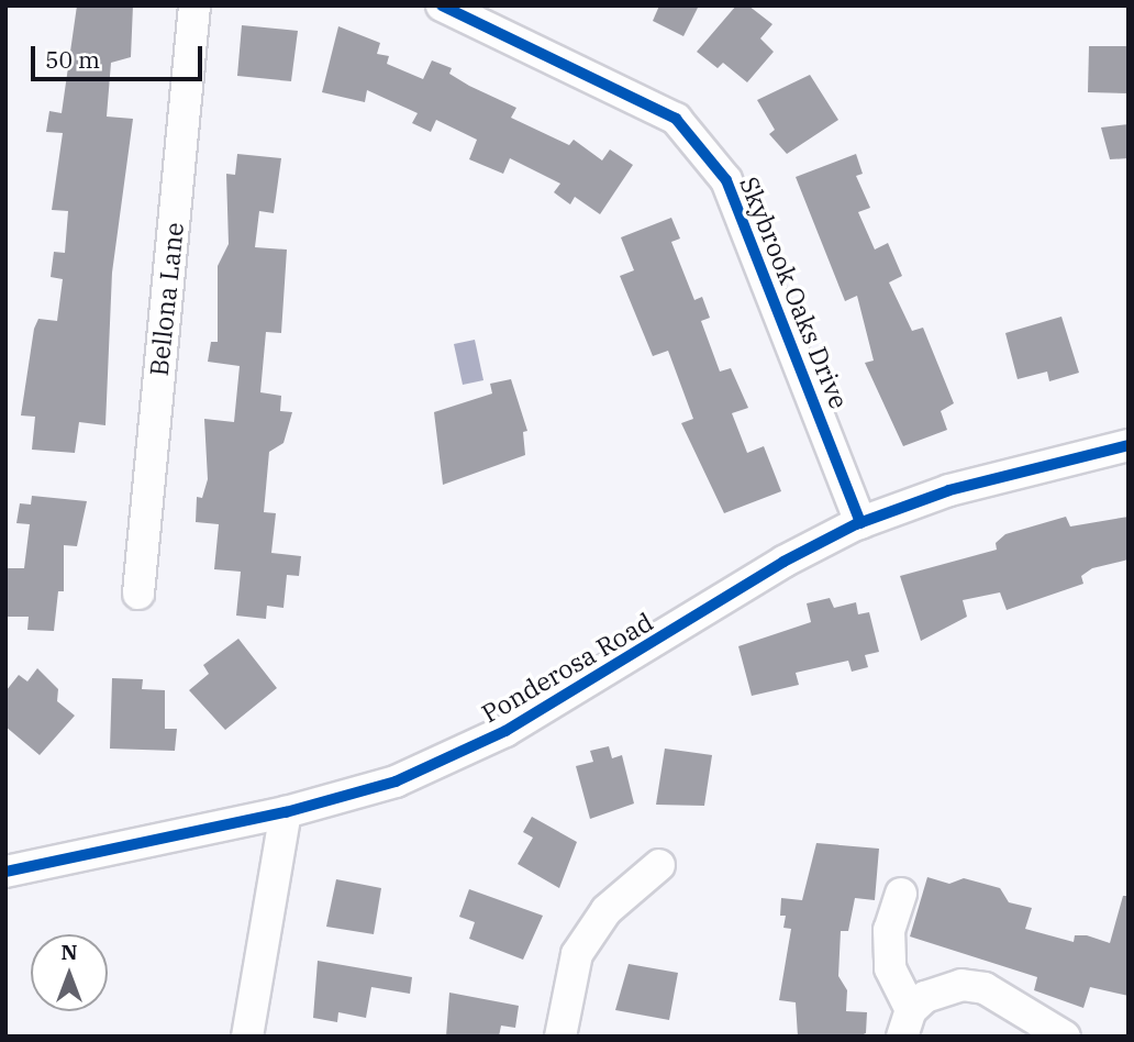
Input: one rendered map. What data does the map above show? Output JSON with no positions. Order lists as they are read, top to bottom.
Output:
{
  "streets": {
    "street": ["Skybrook Oaks Drive", "Bellona Lane", "Ponderosa Road"]
  },
  "crossings": [
    ["Skybrook Oaks Drive", "Ponderosa Road"]
  ],
  "scale_bar": "50 m",
  "north": "top"
}
